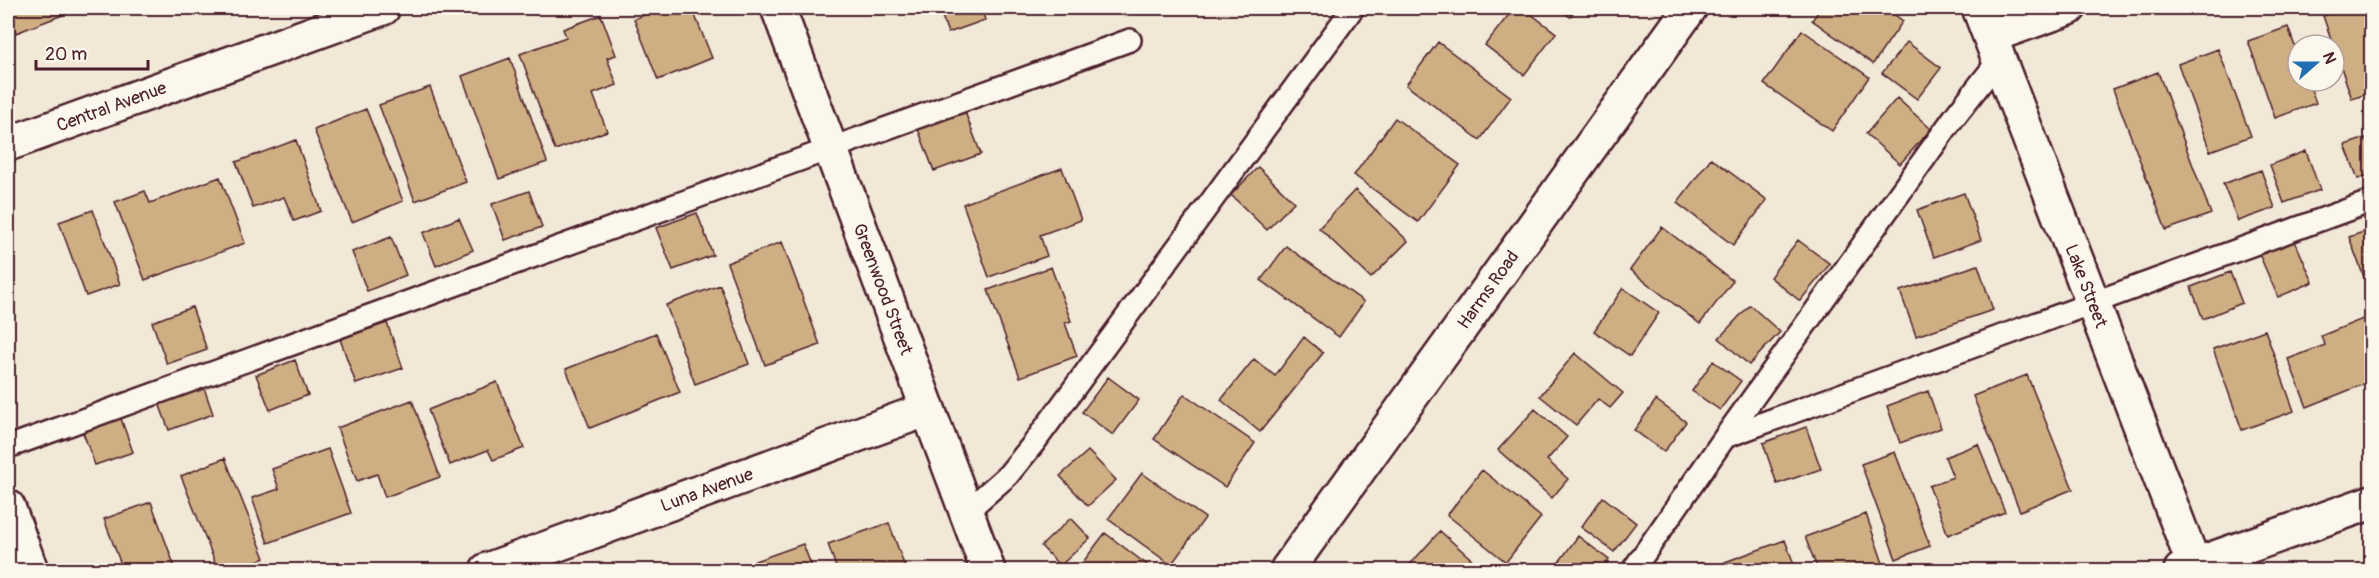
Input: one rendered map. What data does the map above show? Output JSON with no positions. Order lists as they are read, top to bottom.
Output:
{
  "streets": {
    "street": [
      "Central Avenue",
      "Lake Street",
      "Greenwood Street",
      "Harms Road",
      "Luna Avenue"
    ]
  },
  "crossings": [
    ["Greenwood Street", "Luna Avenue"]
  ],
  "scale_bar": "20 m",
  "north": "right"
}
